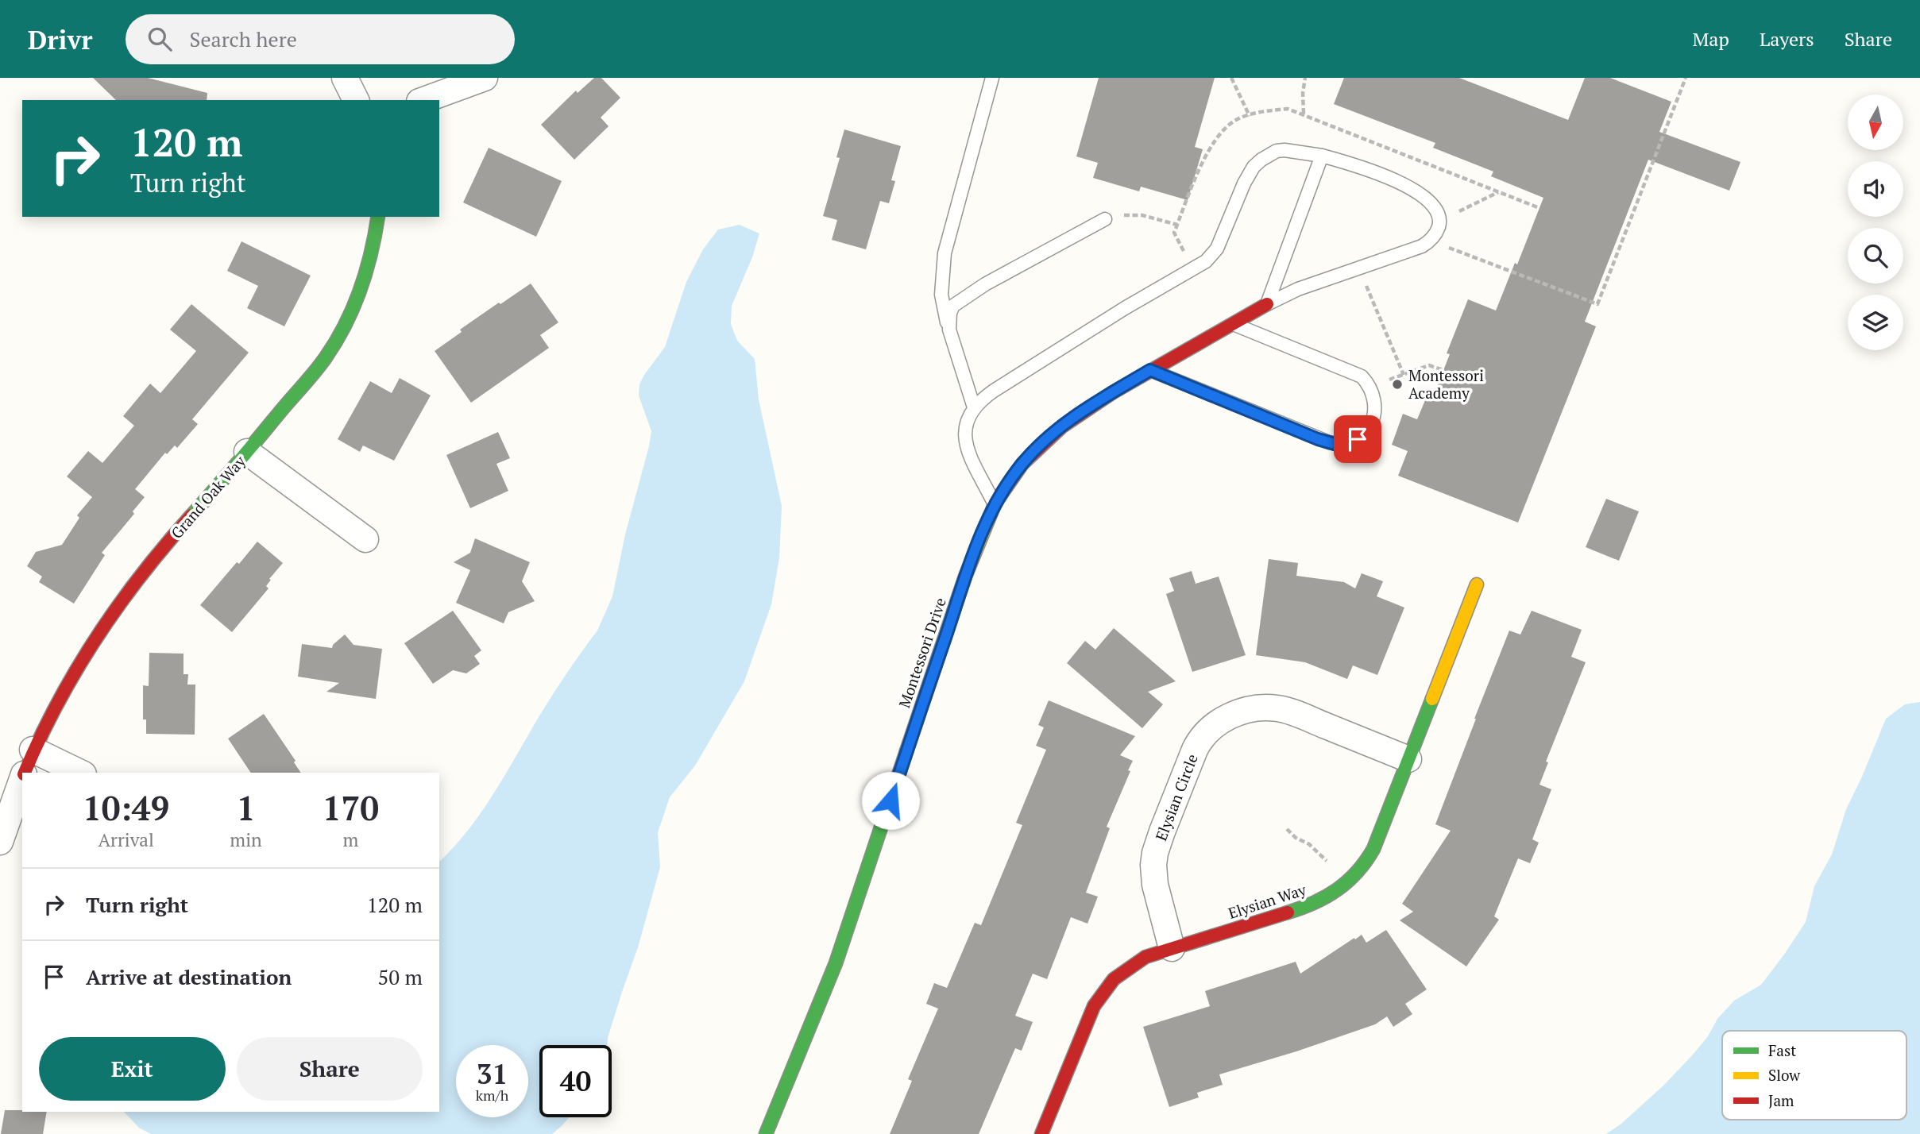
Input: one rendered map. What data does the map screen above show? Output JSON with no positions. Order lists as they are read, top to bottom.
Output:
{
  "streets": {
    "street": [
      "Grand Oak Way",
      "Montessori Drive",
      "Elysian Circle",
      "Elysian Way"
    ]
  },
  "crossings": [
    ["Elysian Circle", "Elysian Way"]
  ],
  "places": ["Montessori Academy"],
  "legend": ["Fast", "Slow", "Jam"],
  "north": "bottom",
  "page": {
    "header": "Drivr",
    "search": "Search here",
    "nav": ["Map", "Layers", "Share"],
    "turn": ["120 m", "Turn right"],
    "eta": [
      "10:49",
      "Arrival",
      "1",
      "min",
      "170",
      "m"
    ],
    "list": [
      {
        "name": "Turn right",
        "value": "120 m"
      },
      {
        "name": "Arrive at destination",
        "value": "50 m"
      }
    ],
    "buttons": ["Exit", "Share"],
    "speed": "31 km/h",
    "limit": "40"
  }
}
